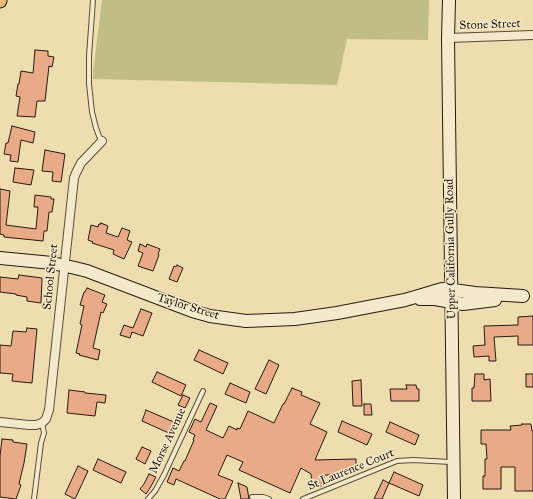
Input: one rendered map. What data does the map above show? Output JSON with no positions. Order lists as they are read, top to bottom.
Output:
{
  "streets": {
    "street": [
      "Stone Street",
      "Upper California Gully Road",
      "School Street",
      "Taylor Street"
    ],
    "lane": ["Morse Avenue", "St Laurence Court"]
  },
  "crossings": [
    ["Stone Street", "Upper California Gully Road"],
    ["Upper California Gully Road", "Taylor Street"],
    ["Upper California Gully Road", "St Laurence Court"],
    ["School Street", "Taylor Street"]
  ]
}
